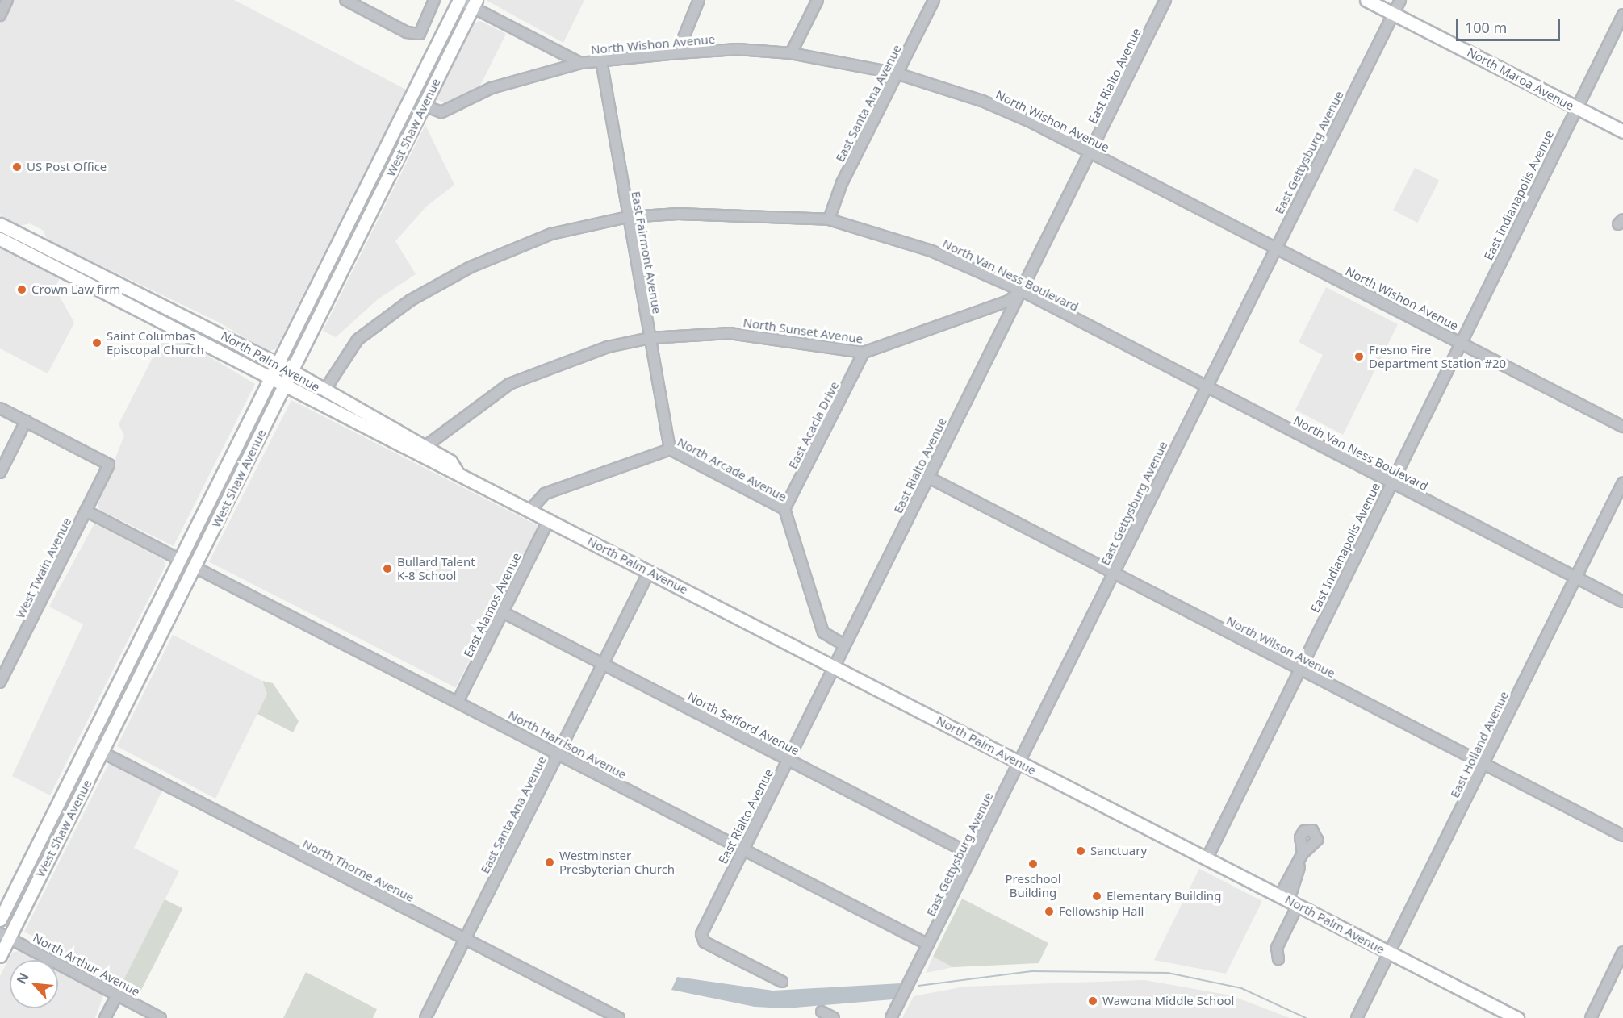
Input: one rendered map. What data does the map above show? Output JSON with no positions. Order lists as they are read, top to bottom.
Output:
{
  "streets": {
    "main road": ["North Maroa Avenue", "West Shaw Avenue", "North Palm Avenue"],
    "street": [
      "North Wishon Avenue",
      "East Rialto Avenue",
      "East Santa Ana Avenue",
      "East Gettysburg Avenue",
      "East Indianapolis Avenue",
      "East Fairmont Avenue",
      "North Van Ness Boulevard",
      "North Sunset Avenue",
      "East Acacia Drive",
      "North Arcade Avenue",
      "West Twain Avenue",
      "East Alamos Avenue",
      "North Wilson Avenue",
      "North Safford Avenue",
      "North Harrison Avenue",
      "East Holland Avenue",
      "North Thorne Avenue",
      "North Arthur Avenue"
    ]
  },
  "crossings": [
    ["North Wishon Avenue", "East Rialto Avenue"],
    ["North Wishon Avenue", "East Santa Ana Avenue"],
    ["North Wishon Avenue", "West Shaw Avenue"],
    ["North Wishon Avenue", "East Gettysburg Avenue"],
    ["North Wishon Avenue", "East Indianapolis Avenue"],
    ["North Wishon Avenue", "East Fairmont Avenue"],
    ["East Rialto Avenue", "North Van Ness Boulevard"],
    ["East Rialto Avenue", "North Sunset Avenue"],
    ["East Rialto Avenue", "North Palm Avenue"],
    ["East Rialto Avenue", "North Arcade Avenue"],
    ["East Rialto Avenue", "North Wilson Avenue"],
    ["East Rialto Avenue", "North Safford Avenue"],
    ["East Rialto Avenue", "North Harrison Avenue"],
    ["North Maroa Avenue", "East Gettysburg Avenue"],
    ["North Maroa Avenue", "East Indianapolis Avenue"],
    ["East Santa Ana Avenue", "North Van Ness Boulevard"],
    ["East Santa Ana Avenue", "North Palm Avenue"],
    ["East Santa Ana Avenue", "North Safford Avenue"],
    ["East Santa Ana Avenue", "North Harrison Avenue"],
    ["East Santa Ana Avenue", "North Thorne Avenue"],
    ["West Shaw Avenue", "North Palm Avenue"],
    ["West Shaw Avenue", "North Harrison Avenue"],
    ["West Shaw Avenue", "North Thorne Avenue"],
    ["West Shaw Avenue", "North Arthur Avenue"],
    ["East Gettysburg Avenue", "North Van Ness Boulevard"],
    ["East Gettysburg Avenue", "North Palm Avenue"],
    ["East Gettysburg Avenue", "North Wilson Avenue"],
    ["East Gettysburg Avenue", "North Safford Avenue"],
    ["East Gettysburg Avenue", "North Harrison Avenue"],
    ["East Indianapolis Avenue", "North Van Ness Boulevard"],
    ["East Indianapolis Avenue", "North Palm Avenue"],
    ["East Indianapolis Avenue", "North Wilson Avenue"],
    ["East Fairmont Avenue", "North Van Ness Boulevard"],
    ["East Fairmont Avenue", "North Sunset Avenue"],
    ["East Fairmont Avenue", "North Arcade Avenue"],
    ["North Van Ness Boulevard", "North Sunset Avenue"],
    ["North Van Ness Boulevard", "North Palm Avenue"],
    ["North Van Ness Boulevard", "East Holland Avenue"],
    ["North Sunset Avenue", "North Palm Avenue"],
    ["North Sunset Avenue", "East Acacia Drive"],
    ["North Palm Avenue", "North Arcade Avenue"],
    ["North Palm Avenue", "East Alamos Avenue"],
    ["North Palm Avenue", "East Holland Avenue"],
    ["East Acacia Drive", "North Arcade Avenue"],
    ["East Alamos Avenue", "North Safford Avenue"],
    ["East Alamos Avenue", "North Harrison Avenue"],
    ["North Wilson Avenue", "East Holland Avenue"]
  ],
  "places": [
    "US Post Office",
    "Crown Law firm",
    "Saint Columbas Episcopal Church",
    "Fresno Fire Department Station #20",
    "Bullard Talent K-8 School",
    "Sanctuary",
    "Westminster Presbyterian Church",
    "Preschool Building",
    "Elementary Building",
    "Fellowship Hall",
    "Wawona Middle School"
  ],
  "scale_bar": "100 m",
  "north": "top left"
}
